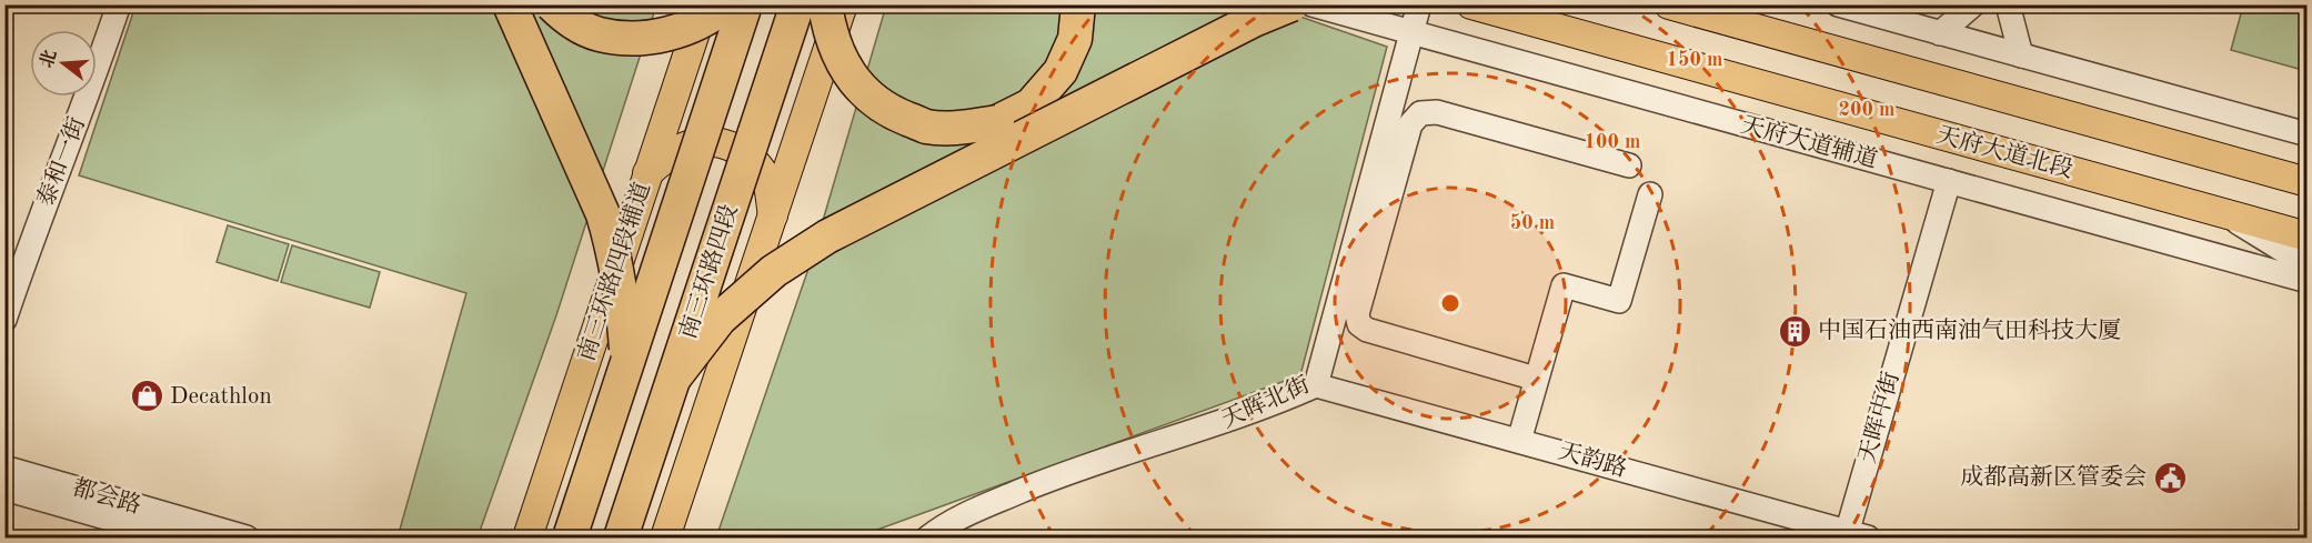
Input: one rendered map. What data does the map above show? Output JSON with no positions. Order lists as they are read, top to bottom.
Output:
{
  "streets": {
    "highway": ["南三环路四段"],
    "main road": ["天府大道北段", "南三环路四段辅道"],
    "street": [
      "天府大道辅道",
      "泰和一街",
      "天晖北街",
      "天晖中街",
      "天韵路",
      "都会路"
    ]
  },
  "crossings": [
    ["天府大道辅道", "天晖北街"],
    ["天府大道辅道", "天晖中街"],
    ["天晖北街", "天韵路"],
    ["天晖中街", "天韵路"]
  ],
  "places": {
    "building": ["中国石油西南油气田科技大厦"],
    "shop": ["Decathlon"],
    "public building": ["成都高新区管委会"]
  },
  "north": "left",
  "rings": [
    "150 m",
    "200 m",
    "100 m",
    "50 m"
  ]
}
